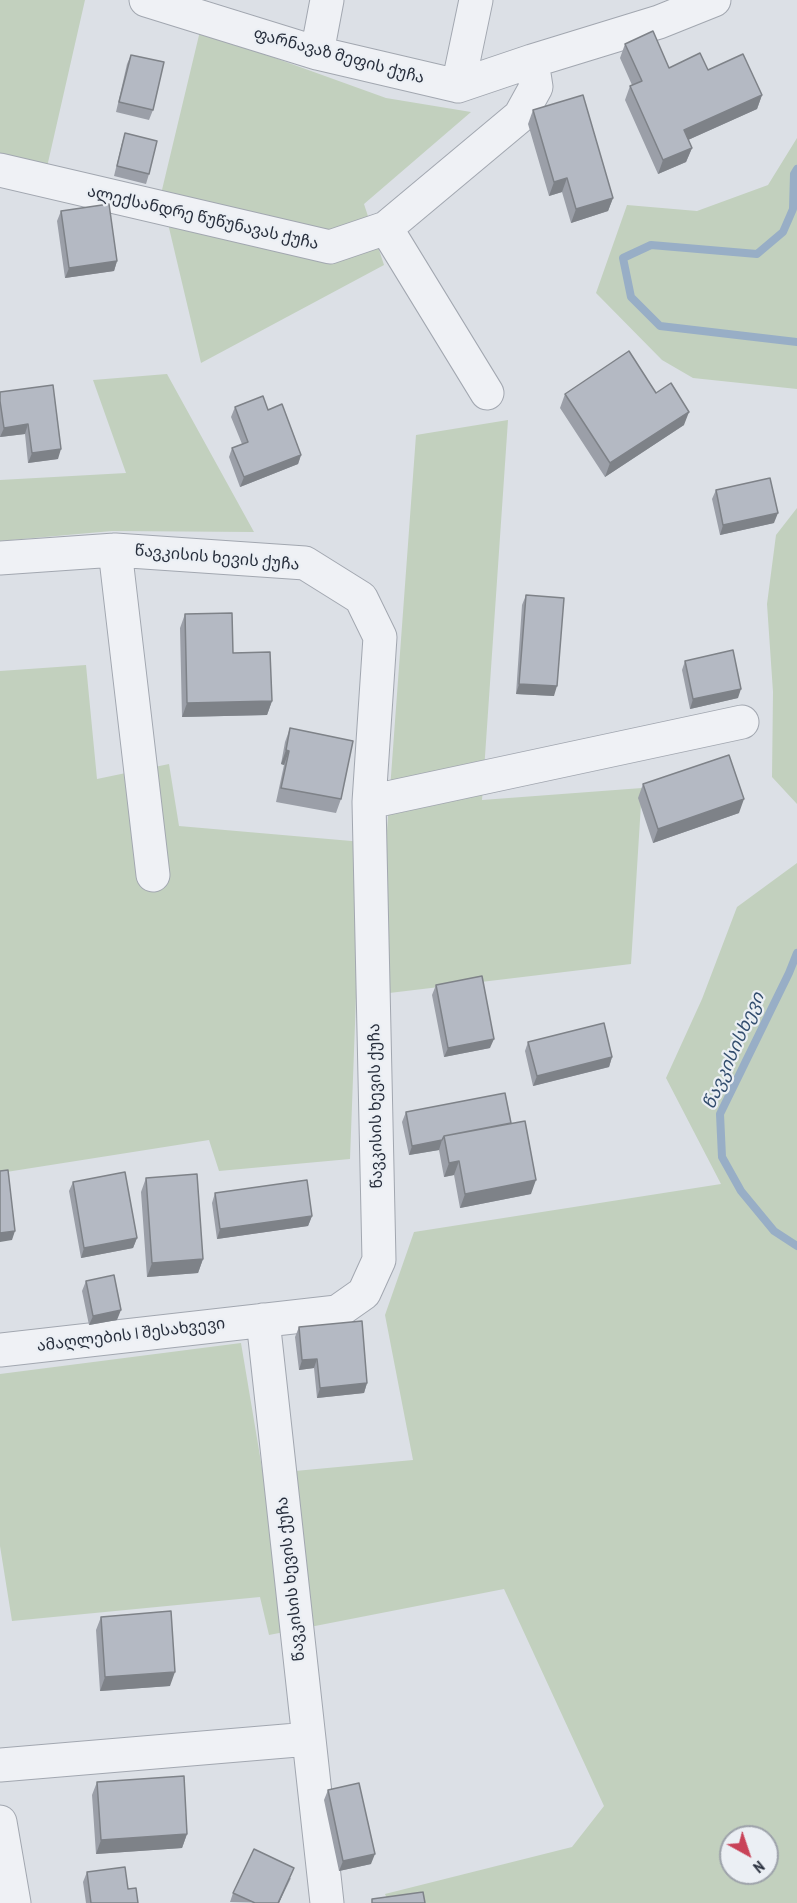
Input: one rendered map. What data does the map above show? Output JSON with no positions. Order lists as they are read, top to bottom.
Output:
{
  "streets": {
    "street": [
      "ფარნავაზ მეფის ქუჩა",
      "ალექსანდრე წუწუნავას ქუჩა",
      "წავკისის ხევის ქუჩა",
      "ამაღლების I შესახვევი"
    ]
  },
  "crossings": [
    ["წავკისის ხევის ქუჩა", "ამაღლების I შესახვევი"]
  ],
  "water": ["წავკისისხევი"],
  "north": "bottom right"
}
